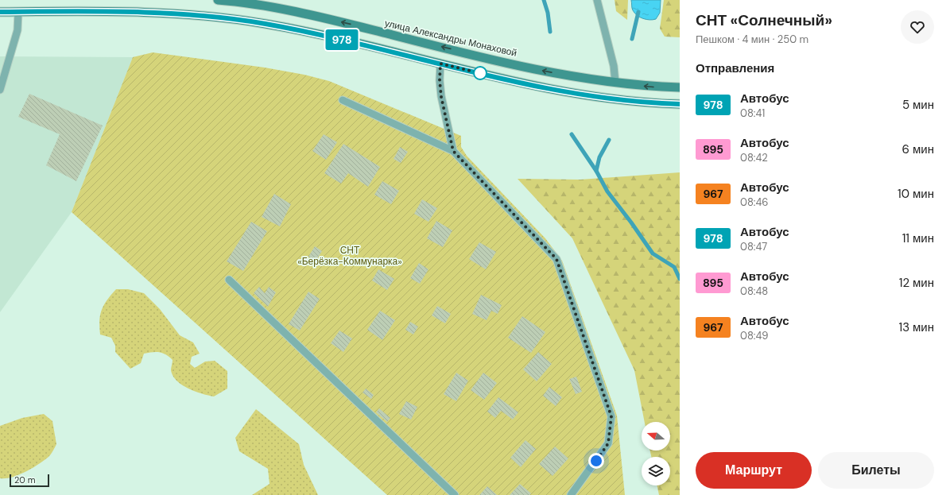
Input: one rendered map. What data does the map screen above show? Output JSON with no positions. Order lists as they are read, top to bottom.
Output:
{
  "streets": {
    "main road": ["улица Александры Монаховой"]
  },
  "parks": ["СНТ «Берёзка-Коммунарка»"],
  "lines": ["bus line 978"],
  "scale_bar": "20 m",
  "north": "left",
  "page": {
    "on_map": "978",
    "heading": [
      ["СНТ «Солнечный»", "Пешком · 4 мин · 250 m"],
      "Отправления"
    ],
    "list": [
      {
        "mark": "978",
        "name": "Автобус",
        "note": "08:41",
        "value": "5 мин"
      },
      {
        "mark": "895",
        "name": "Автобус",
        "note": "08:42",
        "value": "6 мин"
      },
      {
        "mark": "967",
        "name": "Автобус",
        "note": "08:46",
        "value": "10 мин"
      },
      {
        "mark": "978",
        "name": "Автобус",
        "note": "08:47",
        "value": "11 мин"
      },
      {
        "mark": "895",
        "name": "Автобус",
        "note": "08:48",
        "value": "12 мин"
      },
      {
        "mark": "967",
        "name": "Автобус",
        "note": "08:49",
        "value": "13 мин"
      }
    ],
    "buttons": ["Маршрут", "Билеты"],
    "scale": "20 m"
  }
}
